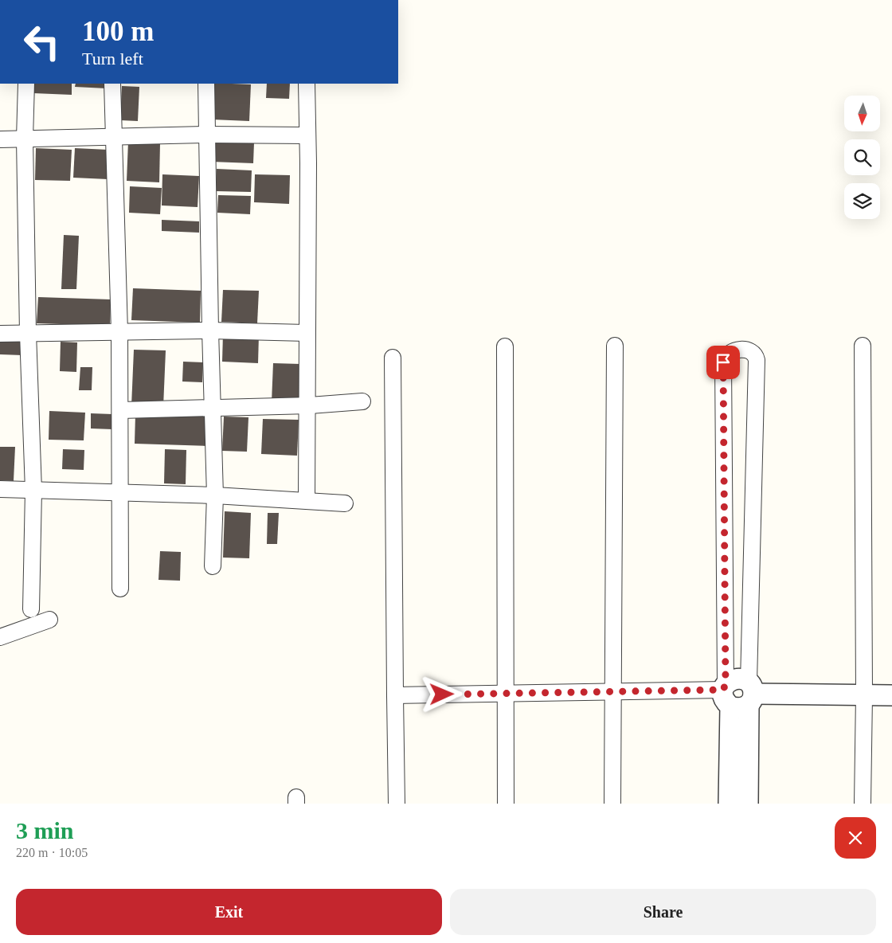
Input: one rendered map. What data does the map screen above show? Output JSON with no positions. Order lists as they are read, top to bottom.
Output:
{
  "north": "bottom",
  "page": {
    "turn": ["100 m", "Turn left"],
    "heading": ["3 min", "220 m · 10:05"],
    "buttons": ["Exit", "Share"]
  }
}
